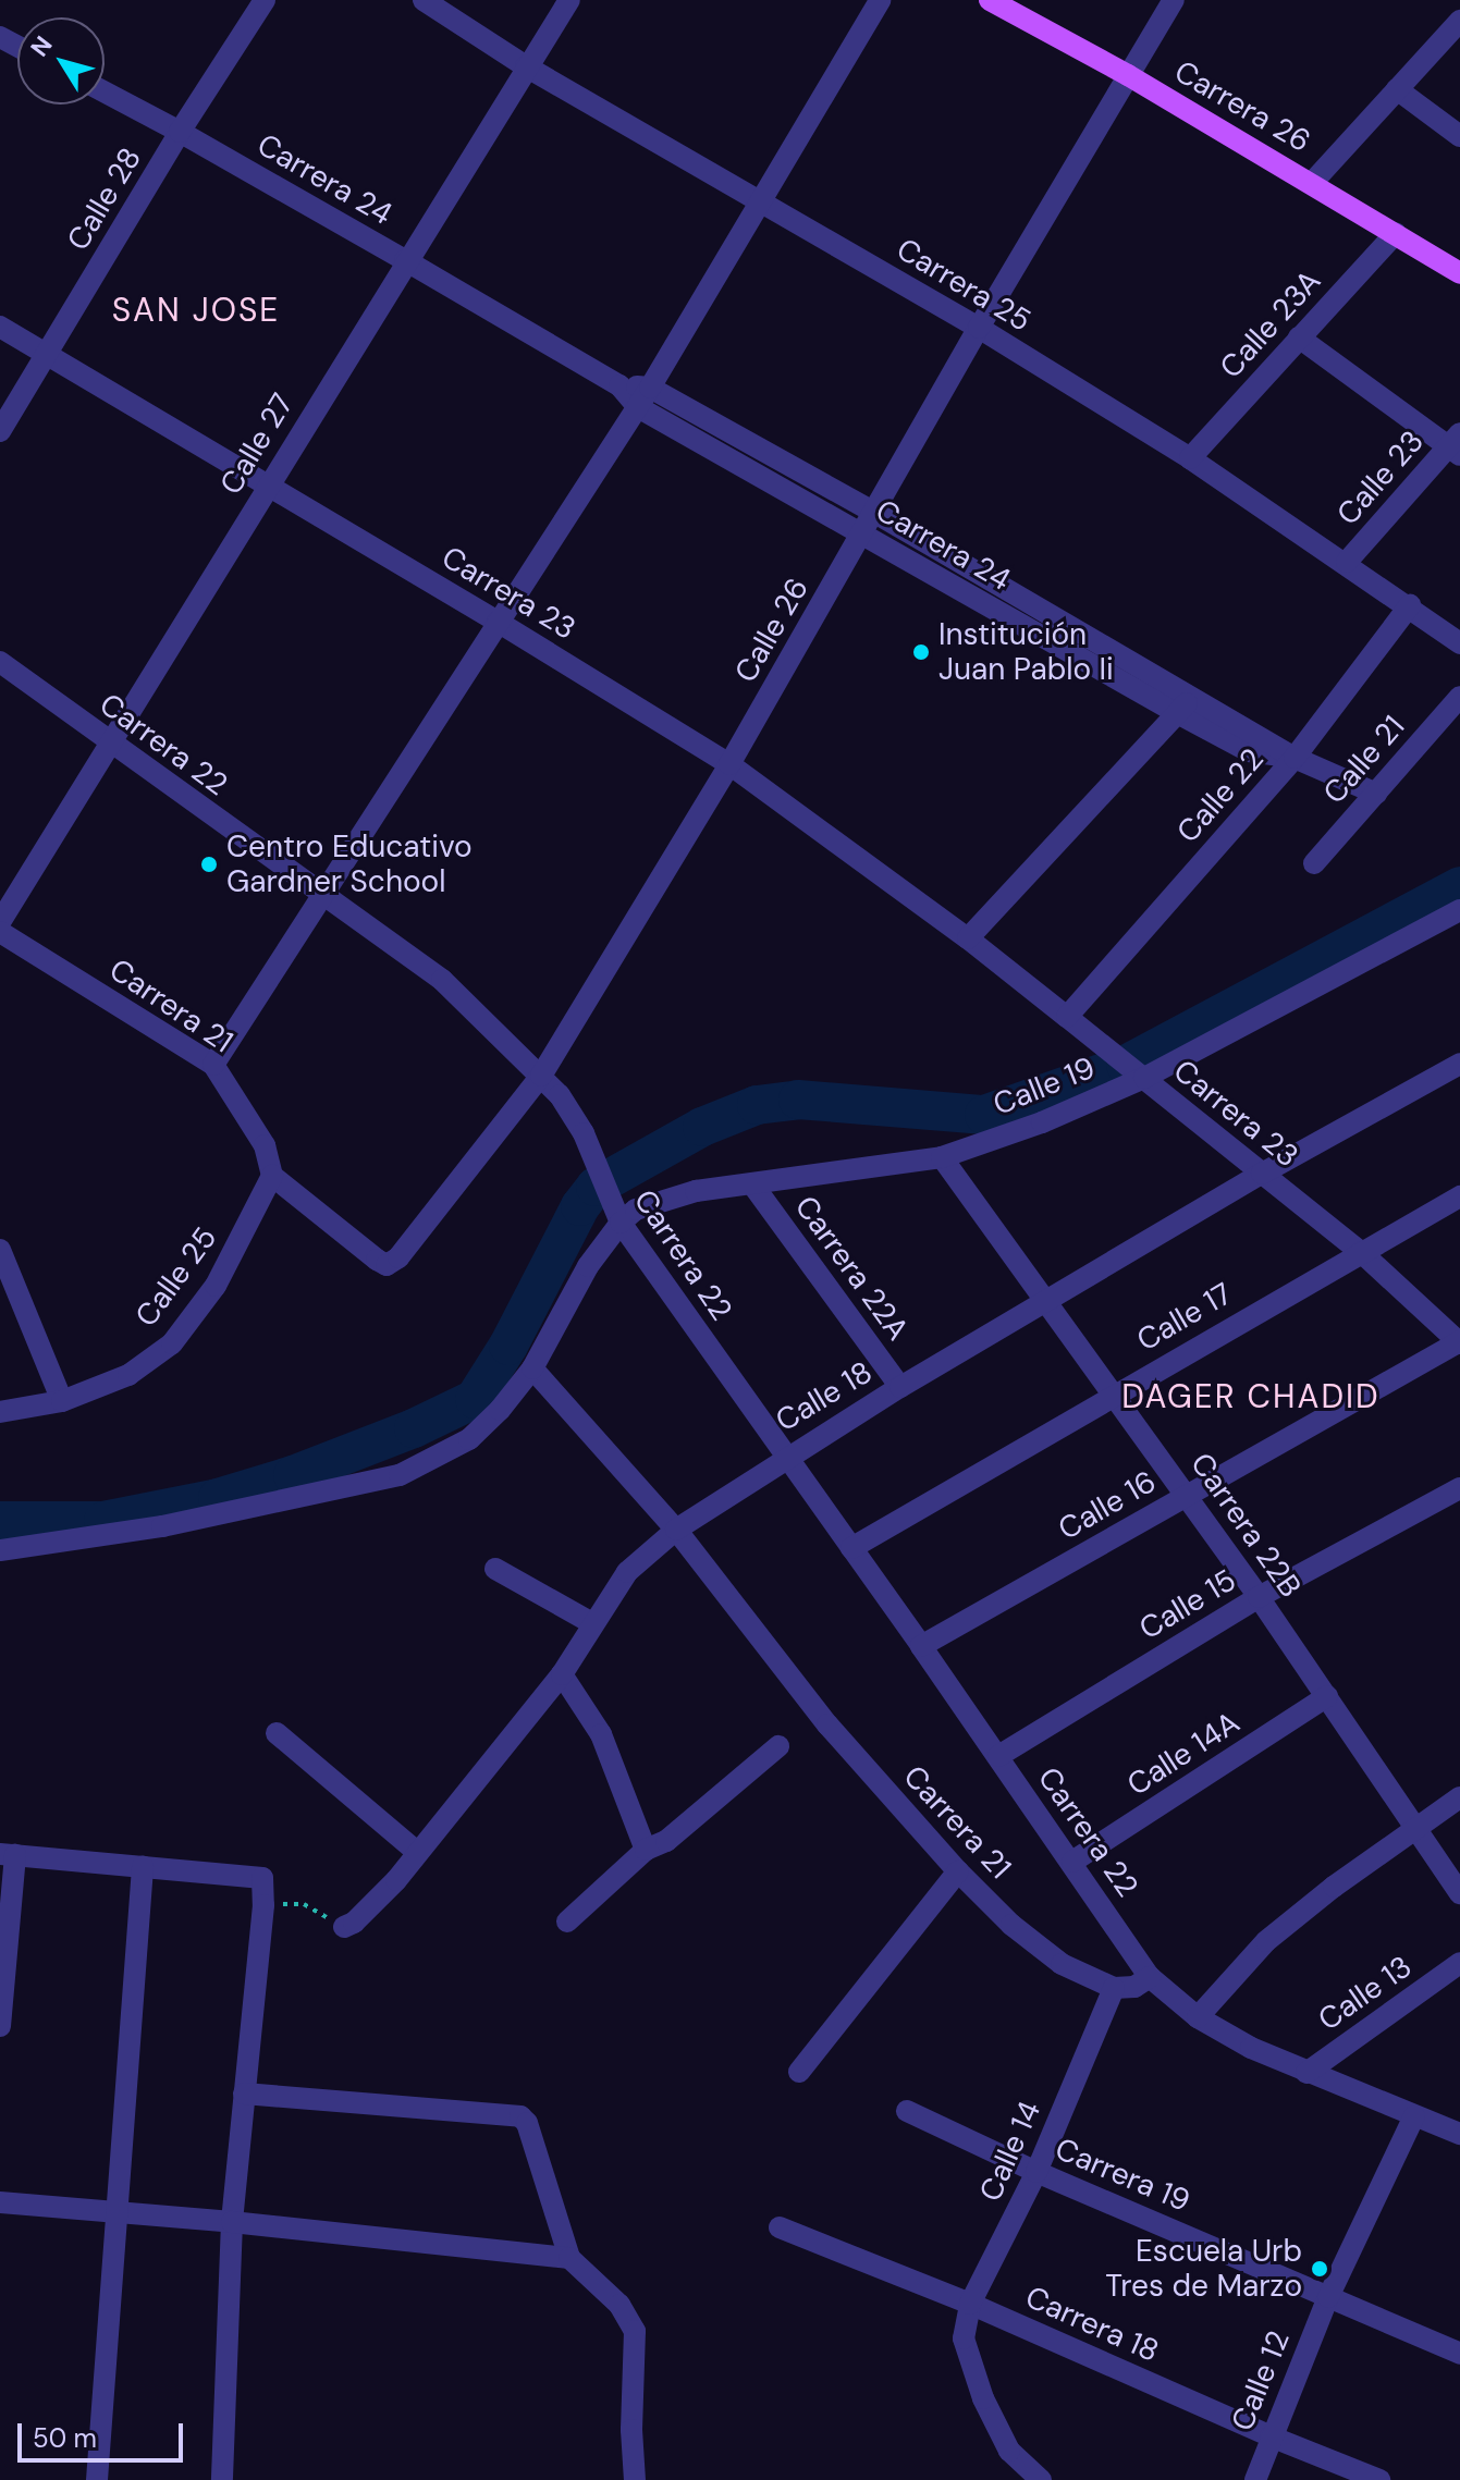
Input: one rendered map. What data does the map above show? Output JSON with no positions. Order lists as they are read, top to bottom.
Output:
{
  "streets": {
    "main road": ["Carrera 26"],
    "street": [
      "Carrera 24",
      "Calle 28",
      "Carrera 25",
      "Calle 23A",
      "Calle 27",
      "Calle 23",
      "Carrera 23",
      "Calle 26",
      "Carrera 22",
      "Calle 21",
      "Calle 22",
      "Carrera 21",
      "Calle 19",
      "Carrera 22A",
      "Calle 25",
      "Calle 17",
      "Calle 18",
      "Calle 16",
      "Carrera 22B",
      "Calle 15",
      "Calle 14A",
      "Calle 13",
      "Calle 14",
      "Carrera 19",
      "Carrera 18",
      "Calle 12"
    ]
  },
  "crossings": [
    ["Carrera 26", "Calle 23A"],
    ["Carrera 26", "Calle 26"],
    ["Carrera 24", "Calle 28"],
    ["Carrera 24", "Calle 27"],
    ["Carrera 24", "Calle 26"],
    ["Carrera 24", "Calle 21"],
    ["Carrera 24", "Calle 22"],
    ["Calle 28", "Carrera 23"],
    ["Carrera 25", "Calle 23A"],
    ["Carrera 25", "Calle 27"],
    ["Carrera 25", "Calle 23"],
    ["Carrera 25", "Calle 26"],
    ["Carrera 25", "Calle 22"],
    ["Calle 27", "Carrera 23"],
    ["Calle 27", "Carrera 22"],
    ["Carrera 23", "Calle 26"],
    ["Carrera 23", "Calle 22"],
    ["Carrera 23", "Calle 19"],
    ["Carrera 23", "Calle 17"],
    ["Carrera 23", "Calle 18"],
    ["Carrera 23", "Calle 16"],
    ["Calle 26", "Carrera 22"],
    ["Calle 26", "Carrera 21"],
    ["Calle 26", "Calle 25"],
    ["Carrera 22", "Calle 19"],
    ["Carrera 22", "Calle 17"],
    ["Carrera 22", "Calle 18"],
    ["Carrera 22", "Calle 16"],
    ["Carrera 22", "Calle 15"],
    ["Carrera 22", "Calle 14A"],
    ["Carrera 21", "Calle 25"],
    ["Carrera 21", "Calle 18"],
    ["Carrera 21", "Calle 14"],
    ["Calle 19", "Carrera 22A"],
    ["Calle 19", "Carrera 22B"],
    ["Carrera 22A", "Calle 18"],
    ["Calle 17", "Carrera 22B"],
    ["Calle 18", "Carrera 22B"],
    ["Calle 16", "Carrera 22B"],
    ["Carrera 22B", "Calle 15"],
    ["Carrera 22B", "Calle 14A"],
    ["Calle 14", "Carrera 19"],
    ["Calle 14", "Carrera 18"],
    ["Carrera 19", "Calle 12"],
    ["Carrera 18", "Calle 12"]
  ],
  "districts": ["SAN JOSE", "DAGER CHADID"],
  "places": ["Institución Juan Pablo Ii", "Centro Educativo Gardner School", "Escuela Urb Tres de Marzo"],
  "scale_bar": "50 m",
  "north": "top left"
}
